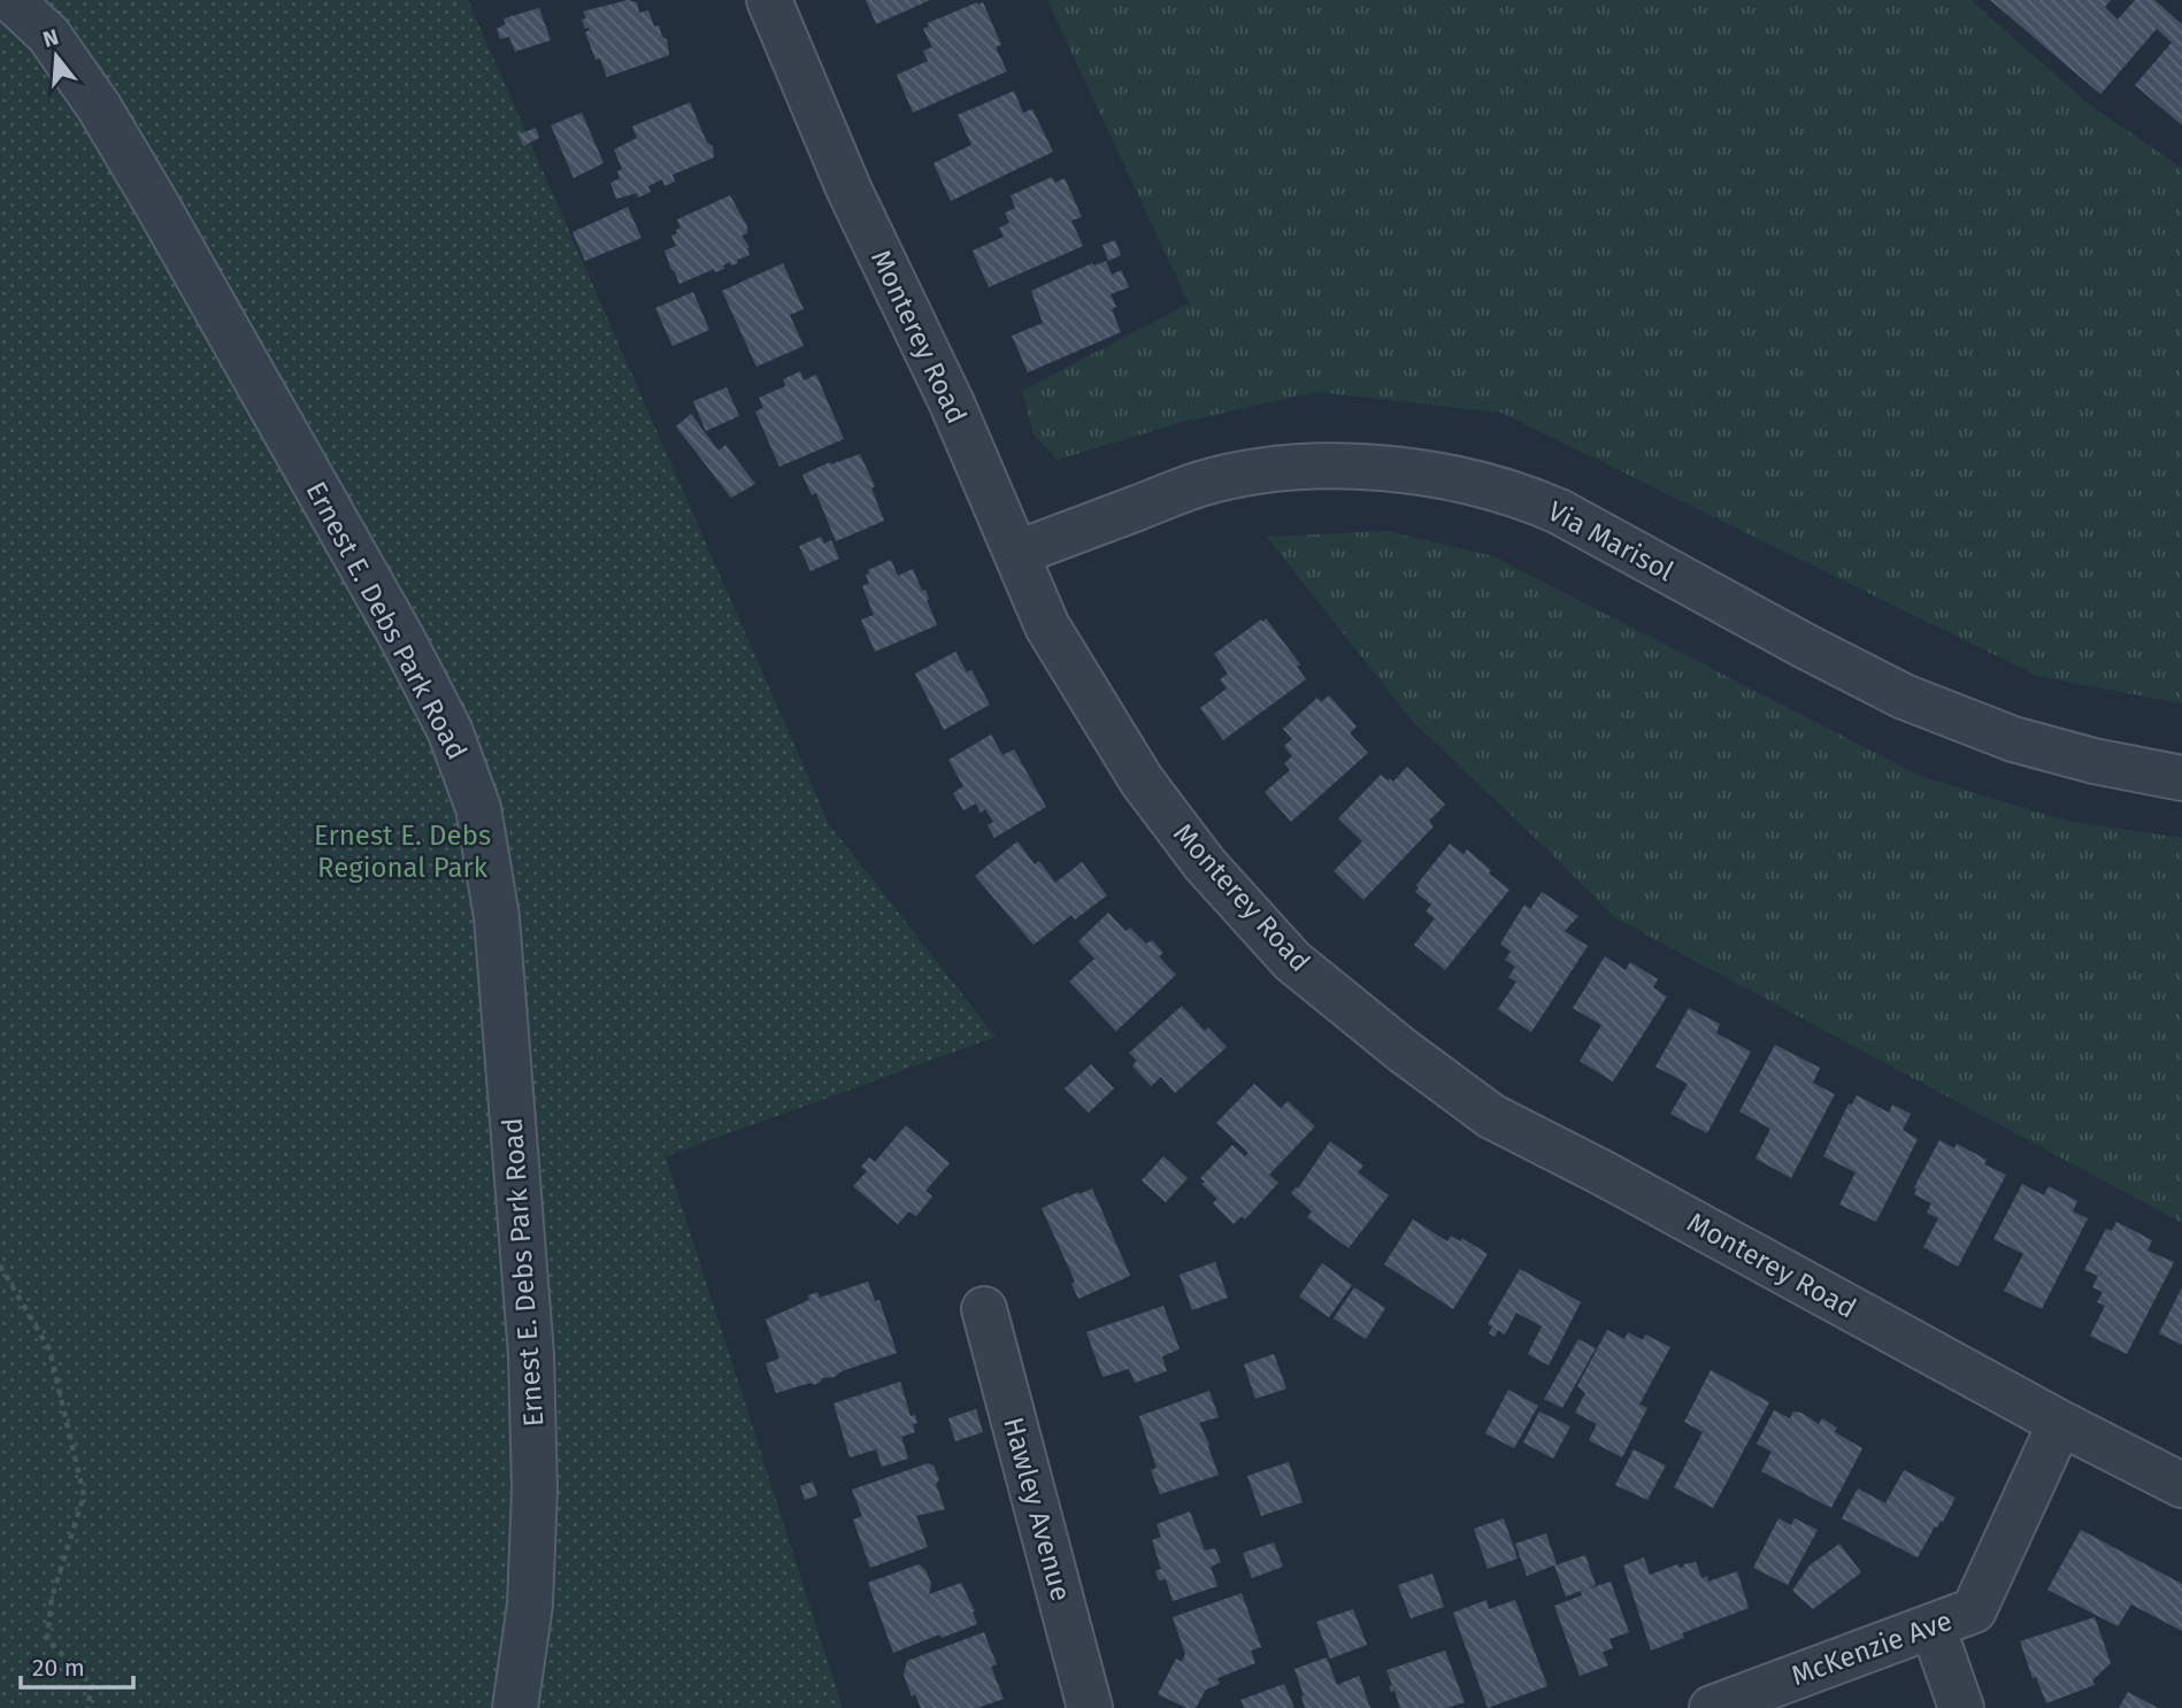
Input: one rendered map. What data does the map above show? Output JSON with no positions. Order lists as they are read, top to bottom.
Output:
{
  "streets": {
    "street": [
      "Monterey Road",
      "Via Marisol",
      "Ernest E. Debs Park Road",
      "Hawley Avenue",
      "McKenzie Ave"
    ]
  },
  "crossings": [
    ["Monterey Road", "Via Marisol"],
    ["Monterey Road", "McKenzie Ave"]
  ],
  "parks": ["Ernest E. Debs Regional Park"],
  "scale_bar": "20 m",
  "north": "top"
}
